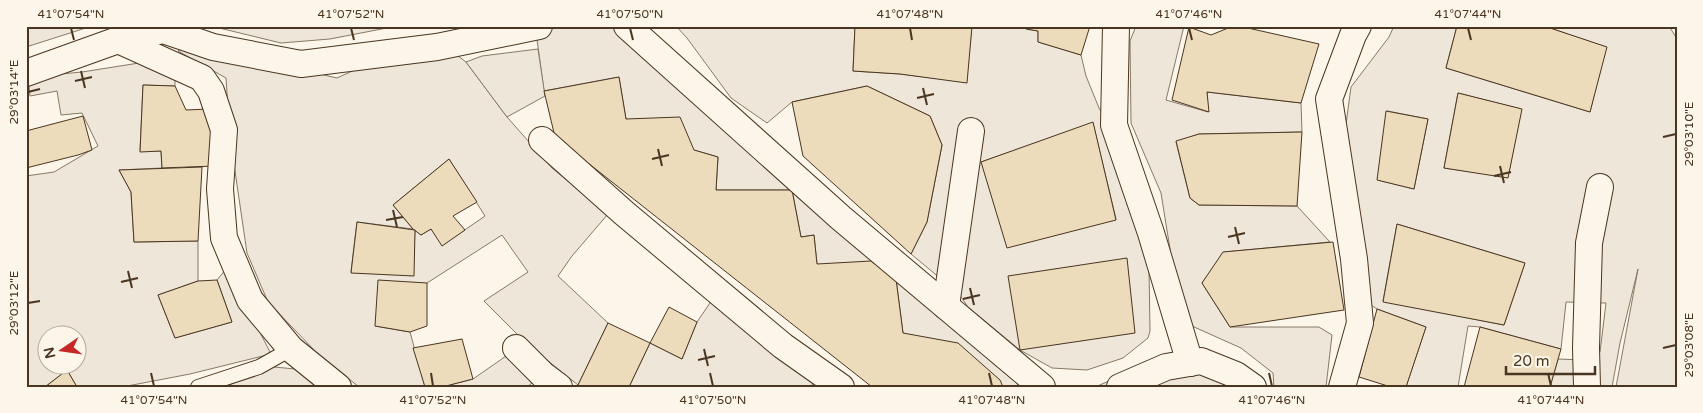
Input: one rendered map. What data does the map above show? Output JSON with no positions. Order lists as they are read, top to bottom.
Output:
{
  "scale_bar": "20 m",
  "north": "left",
  "coordinates": [
    "41°07'54\"N",
    "41°07'52\"N",
    "41°07'50\"N",
    "41°07'48\"N",
    "41°07'46\"N",
    "41°07'44\"N",
    "29°03'14\"E",
    "29°03'10\"E",
    "29°03'12\"E",
    "29°03'08\"E"
  ]
}
